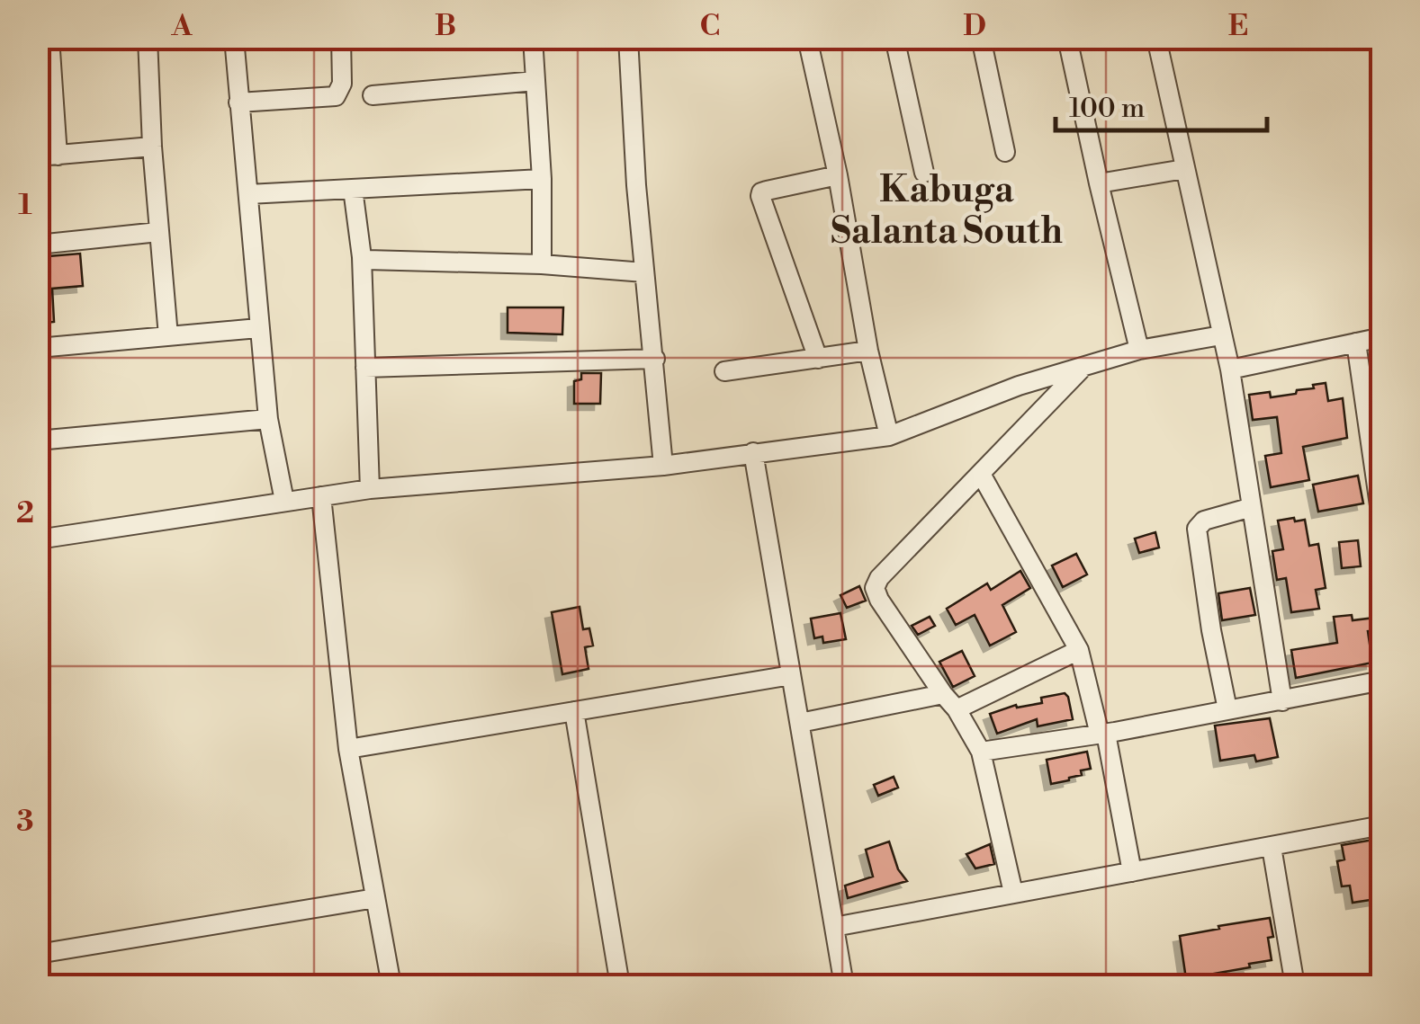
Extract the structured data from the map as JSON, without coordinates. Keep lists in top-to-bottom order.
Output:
{
  "districts": ["Kabuga Salanta South"],
  "scale_bar": "100 m",
  "grid": {
    "columns": [
      "A",
      "B",
      "C",
      "D",
      "E"
    ],
    "rows": ["1", "2", "3"]
  }
}
